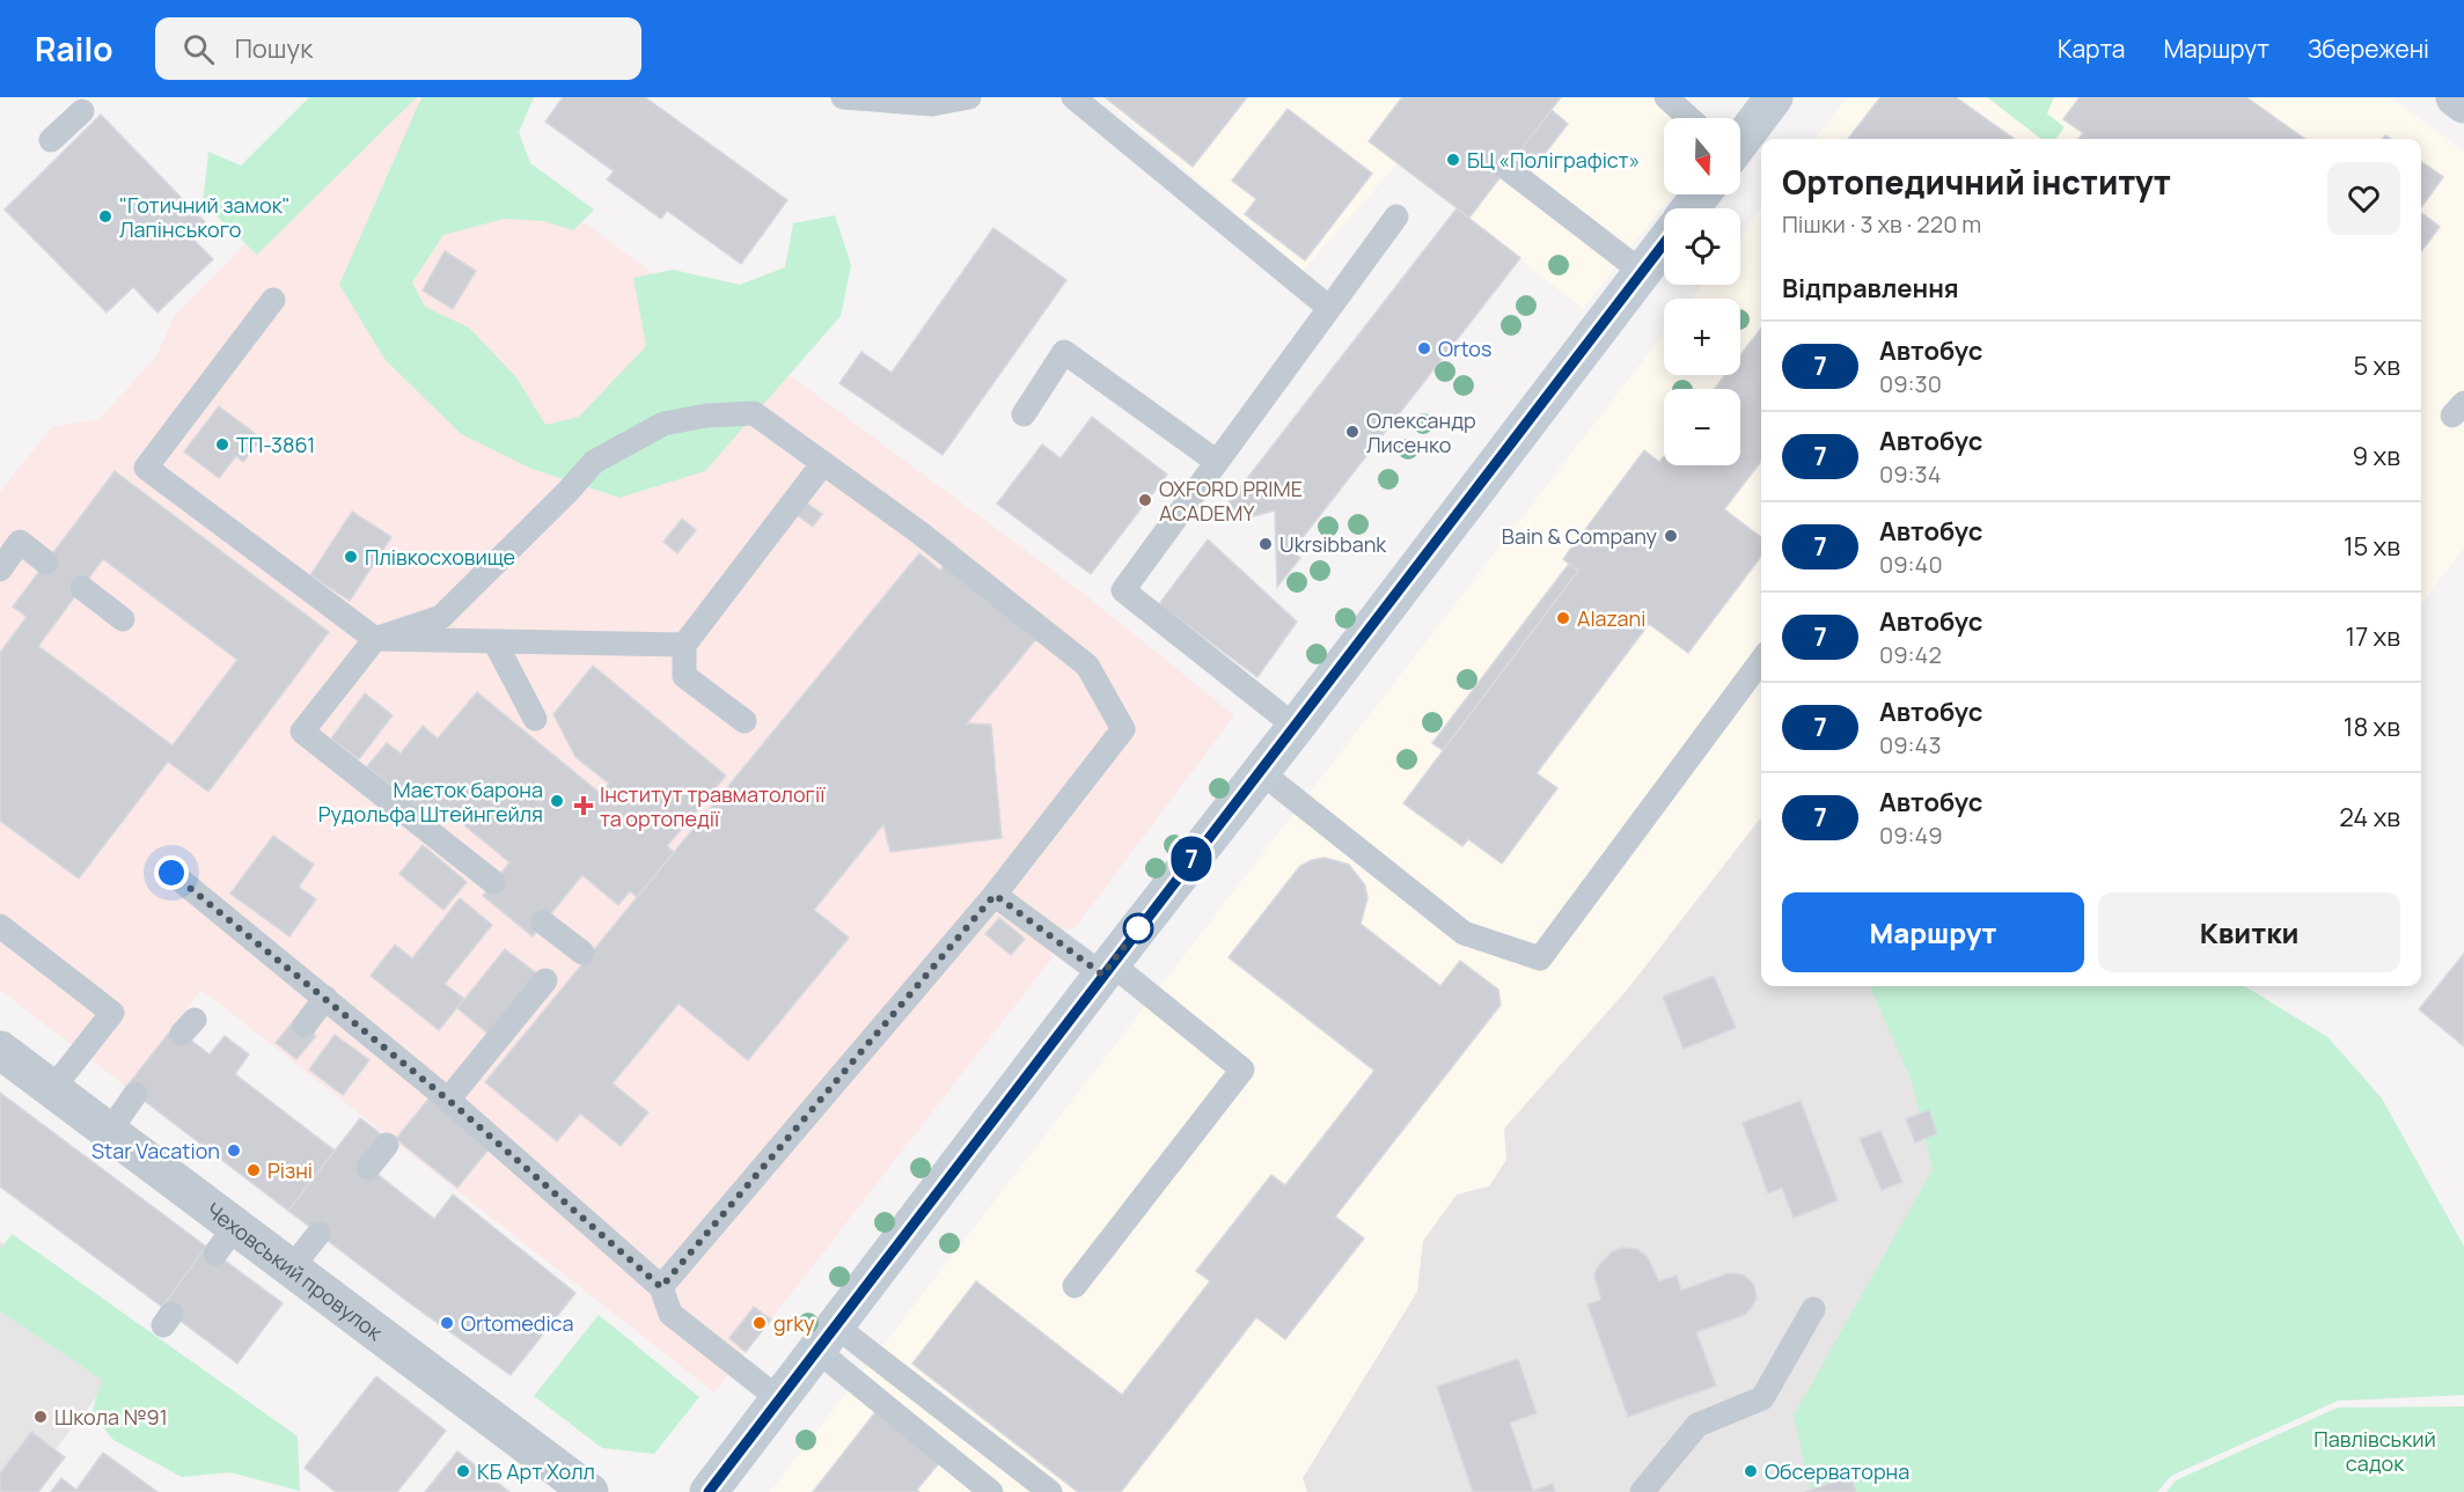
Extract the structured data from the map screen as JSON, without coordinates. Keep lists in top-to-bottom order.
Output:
{
  "streets": {
    "street": ["Чеховський провулок"]
  },
  "parks": ["Павлівський садок"],
  "places": {
    "other": [
      "БЦ «Поліграфіст»",
      "\"Готичний замок\" Лапінського",
      "Ortos",
      "Олександр Лисенко",
      "ТП-3861",
      "OXFORD PRIME ACADEMY",
      "Bain & Company",
      "Ukrsibbank",
      "Плівкосховище",
      "Alazani",
      "Маєток барона Рудольфа Штейнгейля",
      "Star Vacation",
      "Різні",
      "Ortomedica",
      "grky",
      "Школа №91",
      "КБ Арт Холл",
      "Обсерваторна"
    ],
    "health": ["Інститут травматології та ортопедії"]
  },
  "lines": ["bus line 7"],
  "north": "bottom",
  "page": {
    "header": "Railo",
    "search": "Пошук",
    "nav": ["Карта", "Маршрут", "Збережені"],
    "on_map": "7",
    "map_buttons": ["+", "−"],
    "heading": [
      ["Ортопедичний інститут", "Пішки · 3 хв · 220 m"],
      "Відправлення"
    ],
    "list": [
      {
        "mark": "7",
        "name": "Автобус",
        "note": "09:30",
        "value": "5 хв"
      },
      {
        "mark": "7",
        "name": "Автобус",
        "note": "09:34",
        "value": "9 хв"
      },
      {
        "mark": "7",
        "name": "Автобус",
        "note": "09:40",
        "value": "15 хв"
      },
      {
        "mark": "7",
        "name": "Автобус",
        "note": "09:42",
        "value": "17 хв"
      },
      {
        "mark": "7",
        "name": "Автобус",
        "note": "09:43",
        "value": "18 хв"
      },
      {
        "mark": "7",
        "name": "Автобус",
        "note": "09:49",
        "value": "24 хв"
      }
    ],
    "buttons": ["Маршрут", "Квитки"]
  }
}
